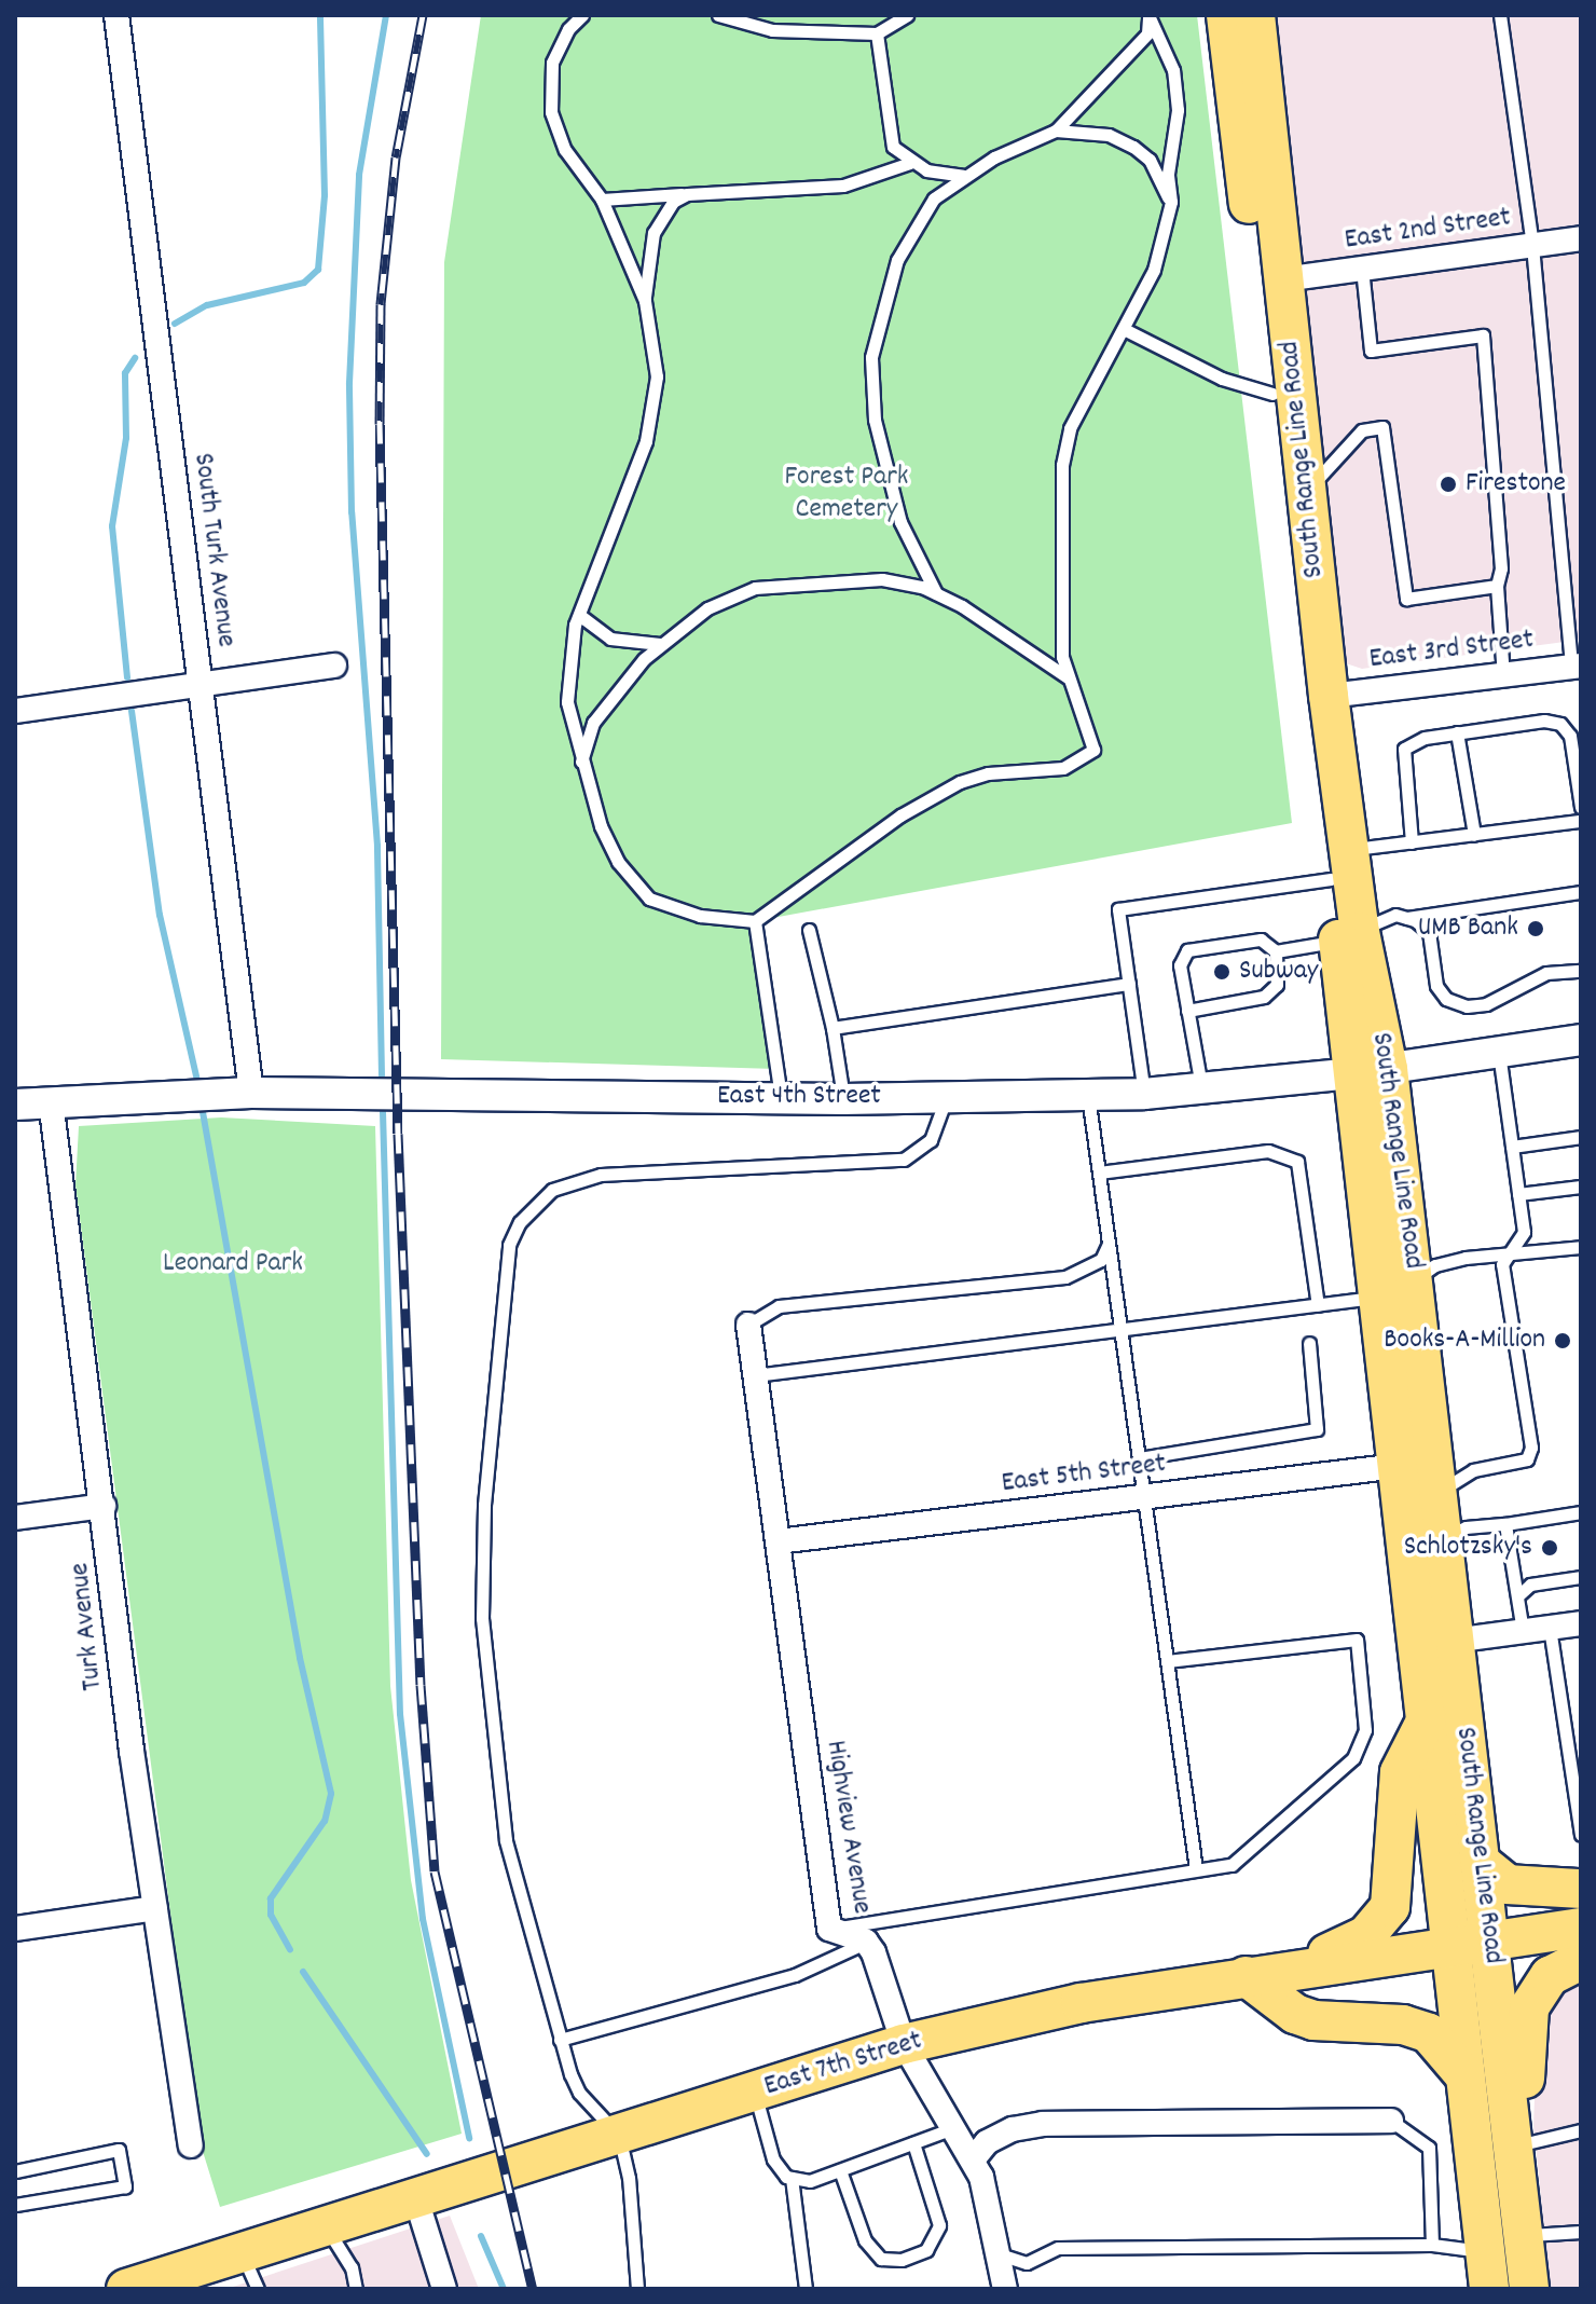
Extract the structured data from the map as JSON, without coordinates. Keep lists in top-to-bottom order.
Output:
{
  "streets": {
    "main road": ["South Range Line Road", "East 7th Street"],
    "street": [
      "East 2nd Street",
      "South Turk Avenue",
      "East 3rd Street",
      "East 4th Street",
      "East 5th Street",
      "Turk Avenue",
      "Highview Avenue"
    ]
  },
  "crossings": [
    ["East 2nd Street", "South Range Line Road"],
    ["South Range Line Road", "East 3rd Street"],
    ["South Range Line Road", "East 4th Street"],
    ["South Range Line Road", "East 5th Street"],
    ["South Range Line Road", "East 7th Street"],
    ["South Turk Avenue", "East 4th Street"],
    ["East 4th Street", "Turk Avenue"],
    ["East 5th Street", "Highview Avenue"],
    ["Highview Avenue", "East 7th Street"]
  ],
  "parks": ["Forest Park Cemetery", "Leonard Park"],
  "places": [
    "Firestone",
    "UMB Bank",
    "Subway",
    "Books-A-Million",
    "Schlotzsky's"
  ]
}
